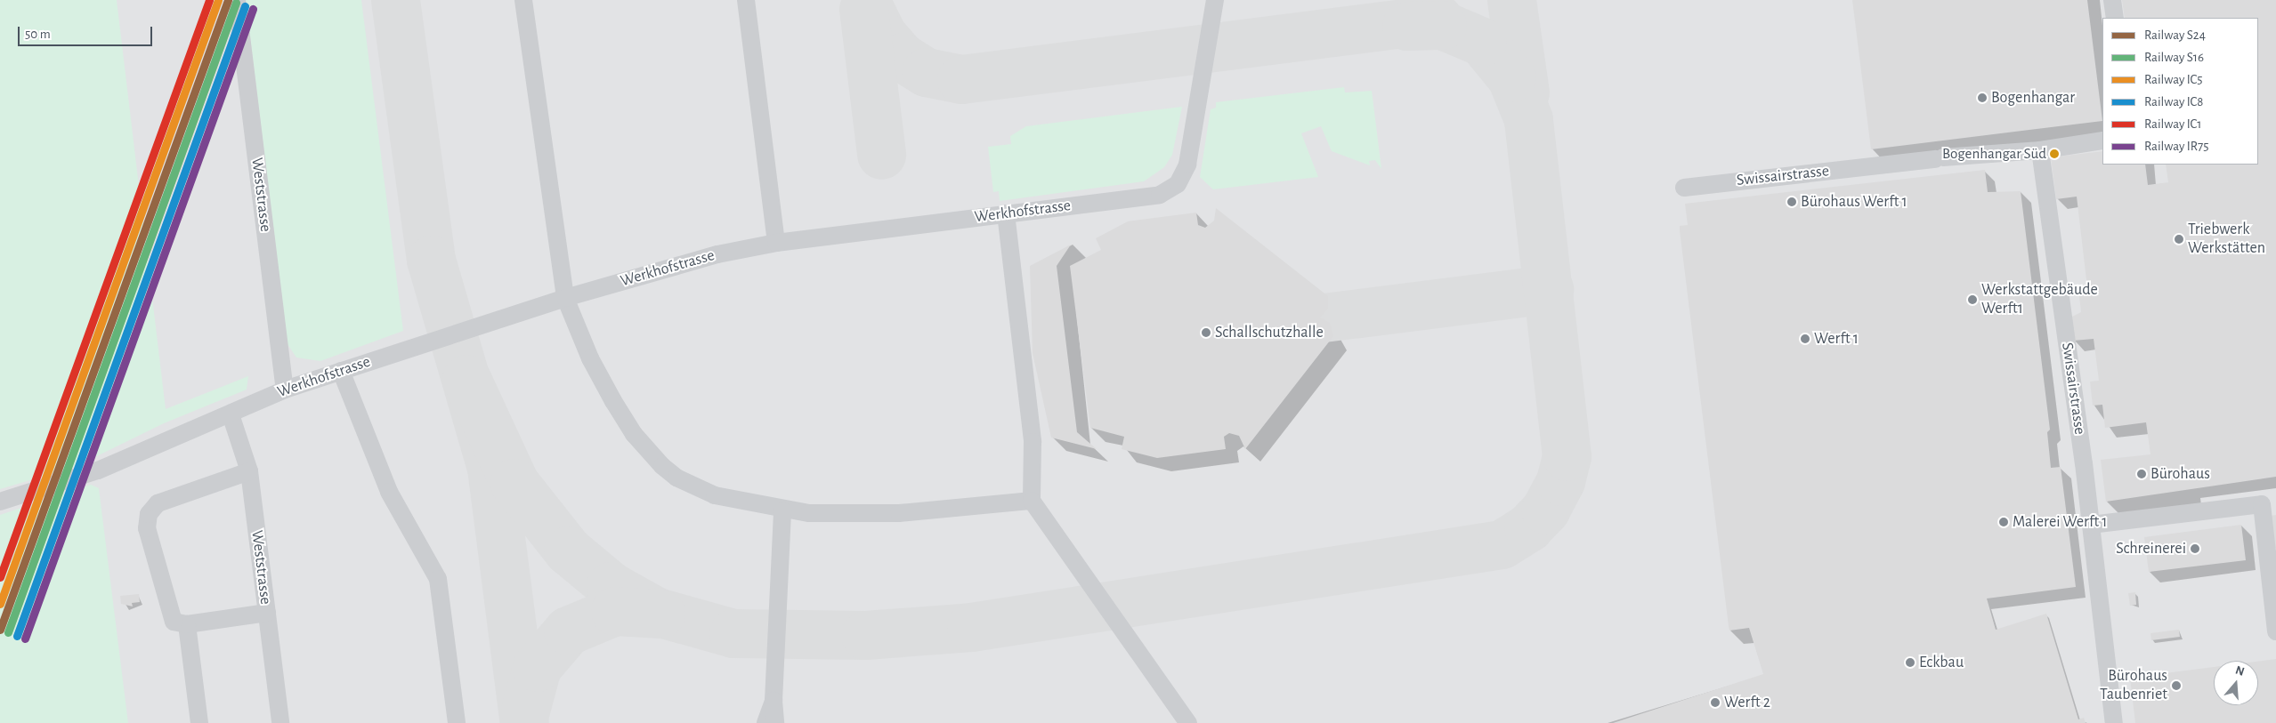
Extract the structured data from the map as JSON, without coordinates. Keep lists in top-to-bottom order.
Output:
{
  "streets": {
    "lane": ["Swissairstrasse", "Weststrasse", "Werkhofstrasse"]
  },
  "crossings": [
    ["Weststrasse", "Werkhofstrasse"]
  ],
  "places": [
    "Bogenhangar",
    "Bogenhangar Süd",
    "Bürohaus Werft 1",
    "Triebwerk Werkstätten",
    "Werkstattgebäude Werft1",
    "Schallschutzhalle",
    "Werft 1",
    "Bürohaus",
    "Malerei Werft 1",
    "Schreinerei",
    "Eckbau",
    "Bürohaus Taubenriet",
    "Werft 2"
  ],
  "lines": [
    "rail line S24",
    "rail line IC5",
    "rail line IC1",
    "rail line S16",
    "rail line IC8",
    "rail line IR75"
  ],
  "legend": [
    "Railway S24",
    "Railway S16",
    "Railway IC5",
    "Railway IC8",
    "Railway IC1",
    "Railway IR75"
  ],
  "scale_bar": "50 m",
  "north": "top"
}
